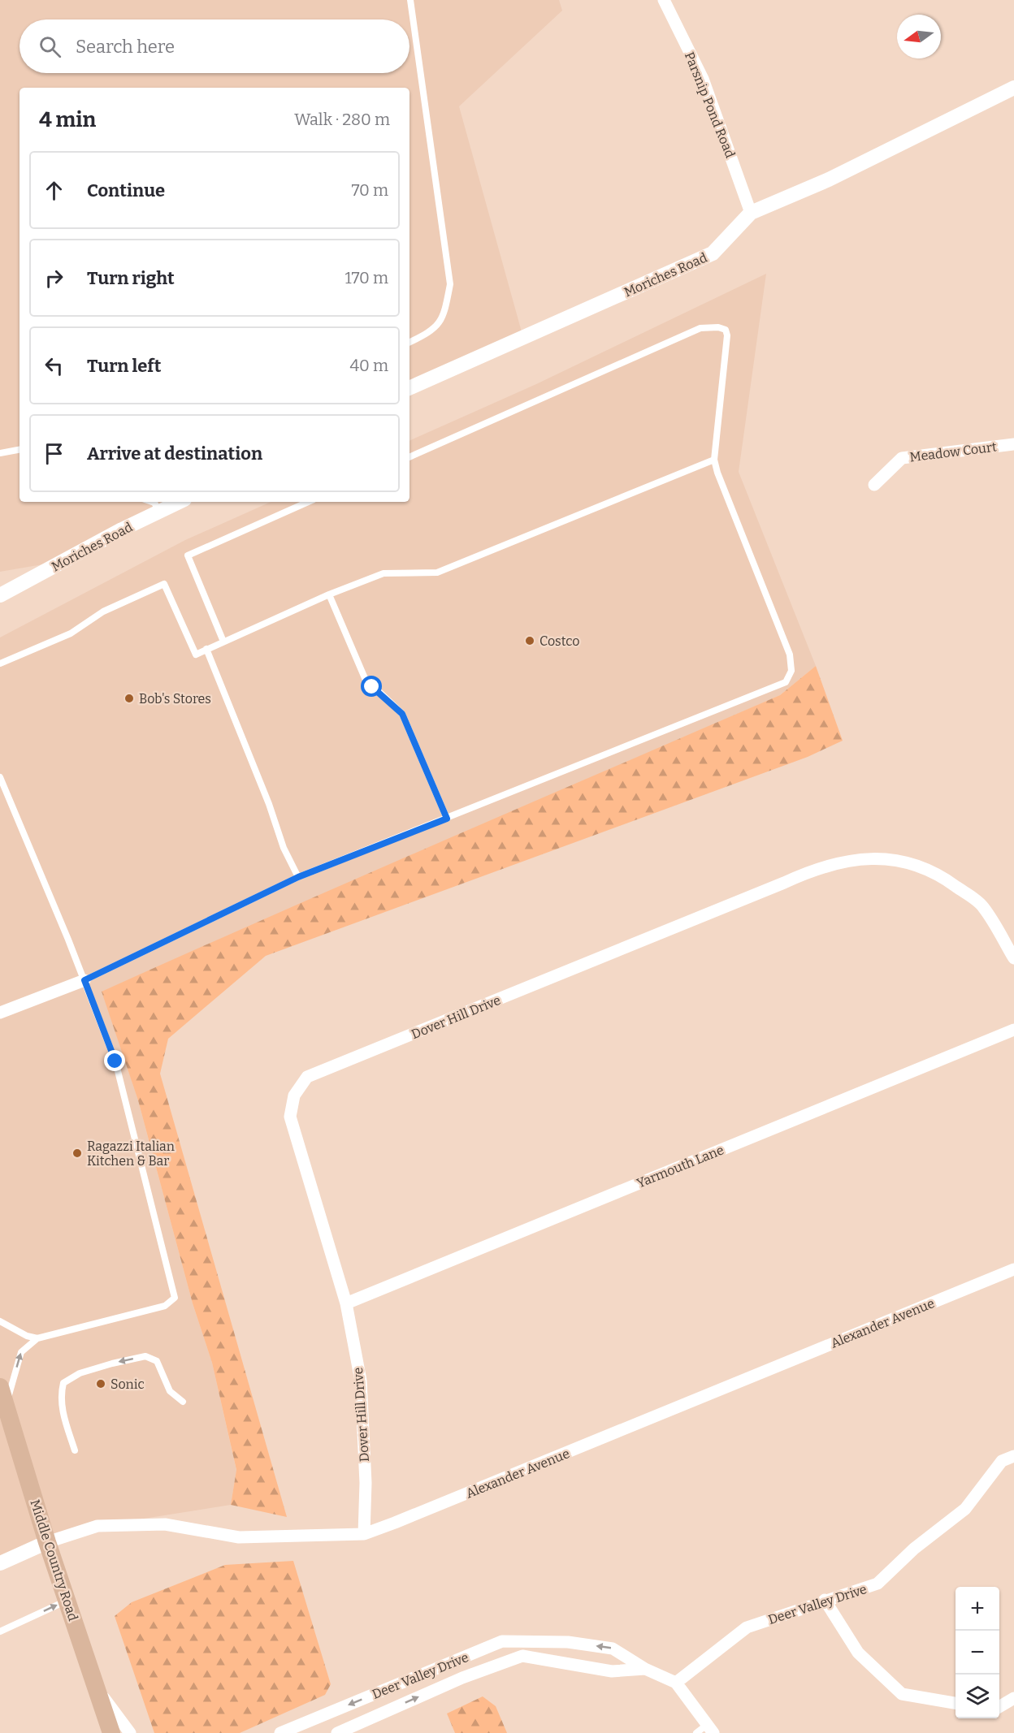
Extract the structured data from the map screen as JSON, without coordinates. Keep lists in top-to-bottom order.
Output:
{
  "streets": {
    "main road": ["Middle Country Road"],
    "street": [
      "Parsnip Pond Road",
      "Moriches Road",
      "Meadow Court",
      "Dover Hill Drive",
      "Yarmouth Lane",
      "Alexander Avenue",
      "Deer Valley Drive"
    ]
  },
  "crossings": [
    ["Parsnip Pond Road", "Moriches Road"],
    ["Dover Hill Drive", "Yarmouth Lane"],
    ["Dover Hill Drive", "Alexander Avenue"],
    ["Alexander Avenue", "Middle Country Road"]
  ],
  "places": [
    "Costco",
    "Bob's Stores",
    "Ragazzi Italian Kitchen & Bar",
    "Sonic"
  ],
  "north": "left",
  "page": {
    "search": "Search here",
    "heading": ["4 min", "Walk · 280 m"],
    "list": [
      ["Continue", "70 m"],
      ["Turn right", "170 m"],
      ["Turn left", "40 m"],
      "Arrive at destination"
    ],
    "map_buttons": ["+", "−"]
  }
}
